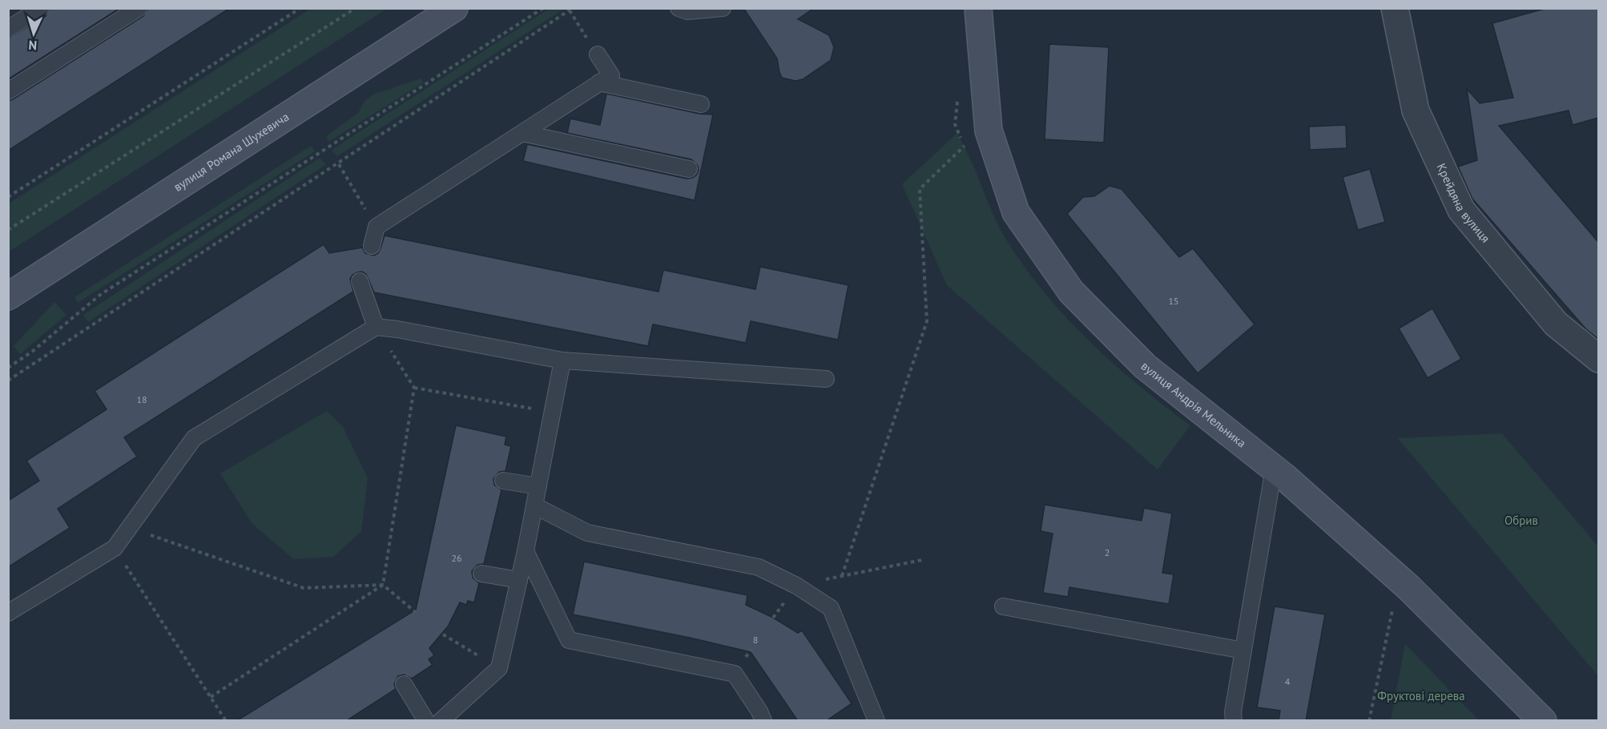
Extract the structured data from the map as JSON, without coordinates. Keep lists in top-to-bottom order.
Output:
{
  "streets": {
    "street": ["вулиця Романа Шухевича", "Крейдяна вулиця", "вулиця Андрія Мельника"]
  },
  "parks": ["Обрив", "Фруктові дерева"],
  "house_numbers": [
    "15",
    "18",
    "2",
    "26",
    "8",
    "4"
  ],
  "north": "bottom"
}
